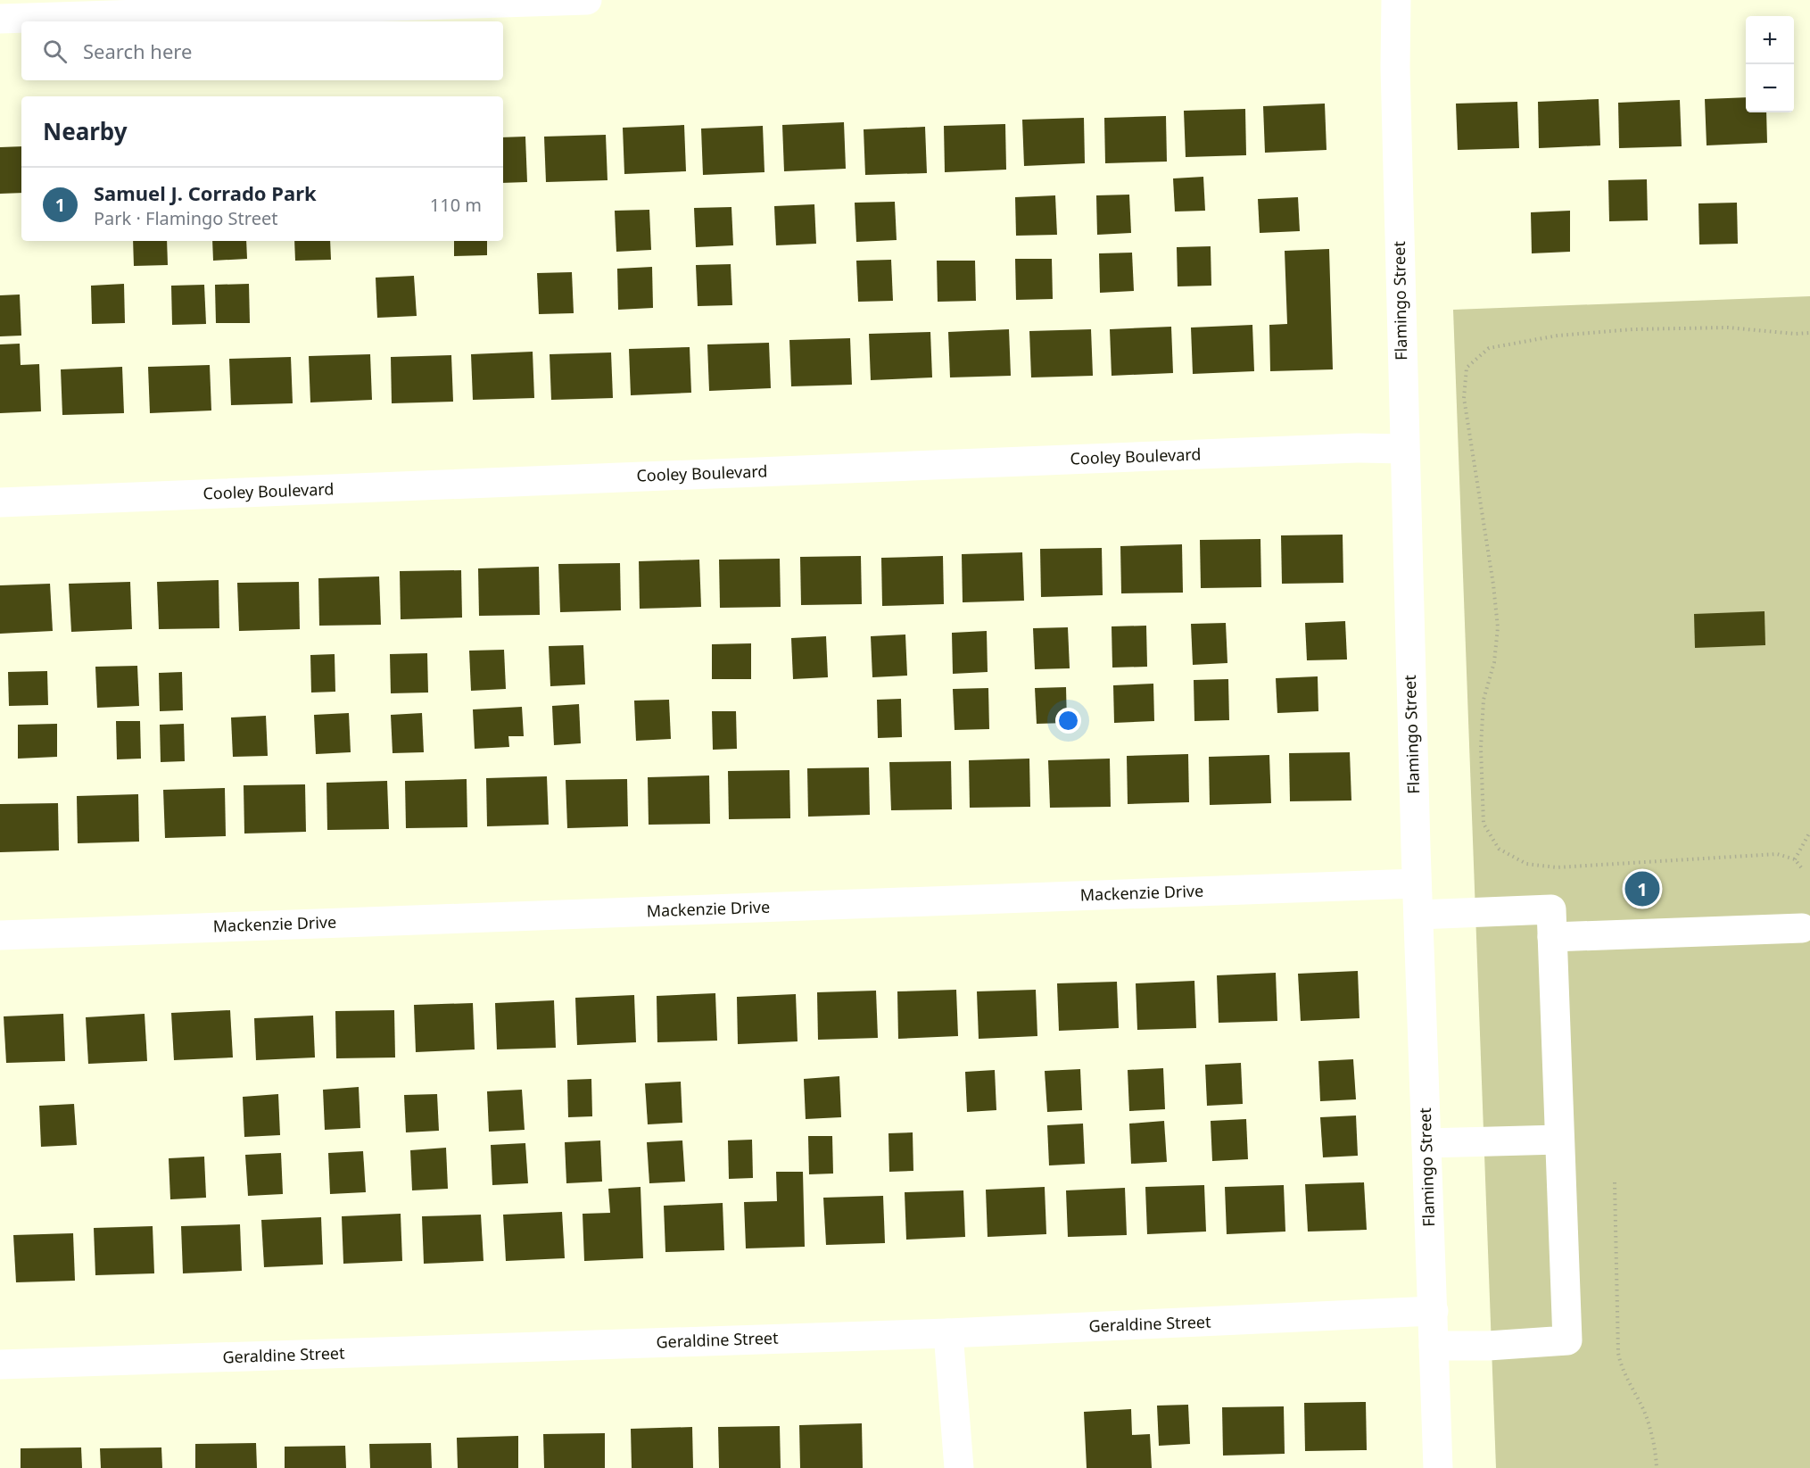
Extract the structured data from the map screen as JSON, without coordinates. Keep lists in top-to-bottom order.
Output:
{
  "streets": {
    "street": [
      "Flamingo Street",
      "Cooley Boulevard",
      "Mackenzie Drive",
      "Geraldine Street"
    ]
  },
  "crossings": [
    ["Flamingo Street", "Cooley Boulevard"],
    ["Flamingo Street", "Mackenzie Drive"],
    ["Flamingo Street", "Geraldine Street"]
  ],
  "page": {
    "map_buttons": ["+", "−"],
    "search": "Search here",
    "heading": "Nearby",
    "list": [
      {
        "mark": "1",
        "name": "Samuel J. Corrado Park",
        "note": "Park · Flamingo Street",
        "value": "110 m"
      }
    ],
    "pins": "1"
  }
}
